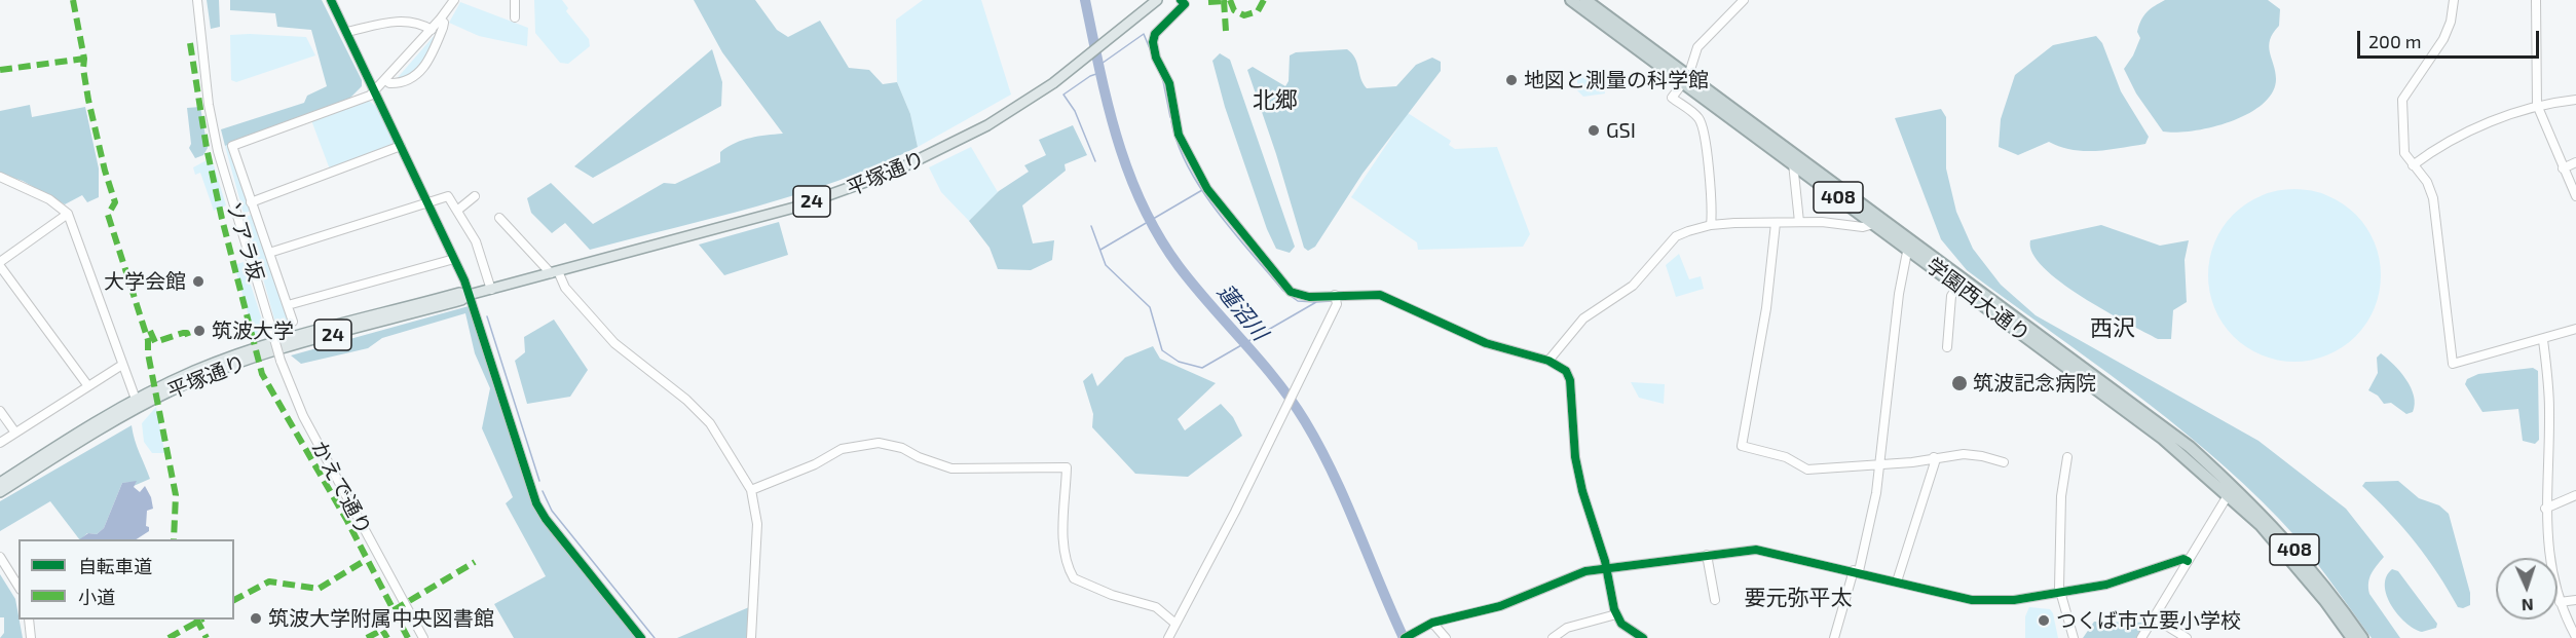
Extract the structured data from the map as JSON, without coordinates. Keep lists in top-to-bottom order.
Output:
{
  "streets": {
    "highway": ["408", "学園西大通り"],
    "main road": ["平塚通り", "24"],
    "street": ["ソアラ坂", "かえで通り"]
  },
  "crossings": [
    ["ソアラ坂", "かえで通り"]
  ],
  "districts": ["北郷", "西沢", "要元弥平太"],
  "water": ["蓮沼川"],
  "places": [
    "地図と測量の科学館",
    "GSI",
    "大学会館",
    "筑波大学",
    "筑波記念病院",
    "筑波大学附属中央図書館",
    "つくば市立要小学校"
  ],
  "legend": ["自転車道", "小道"],
  "scale_bar": "200 m",
  "north": "bottom"
}
